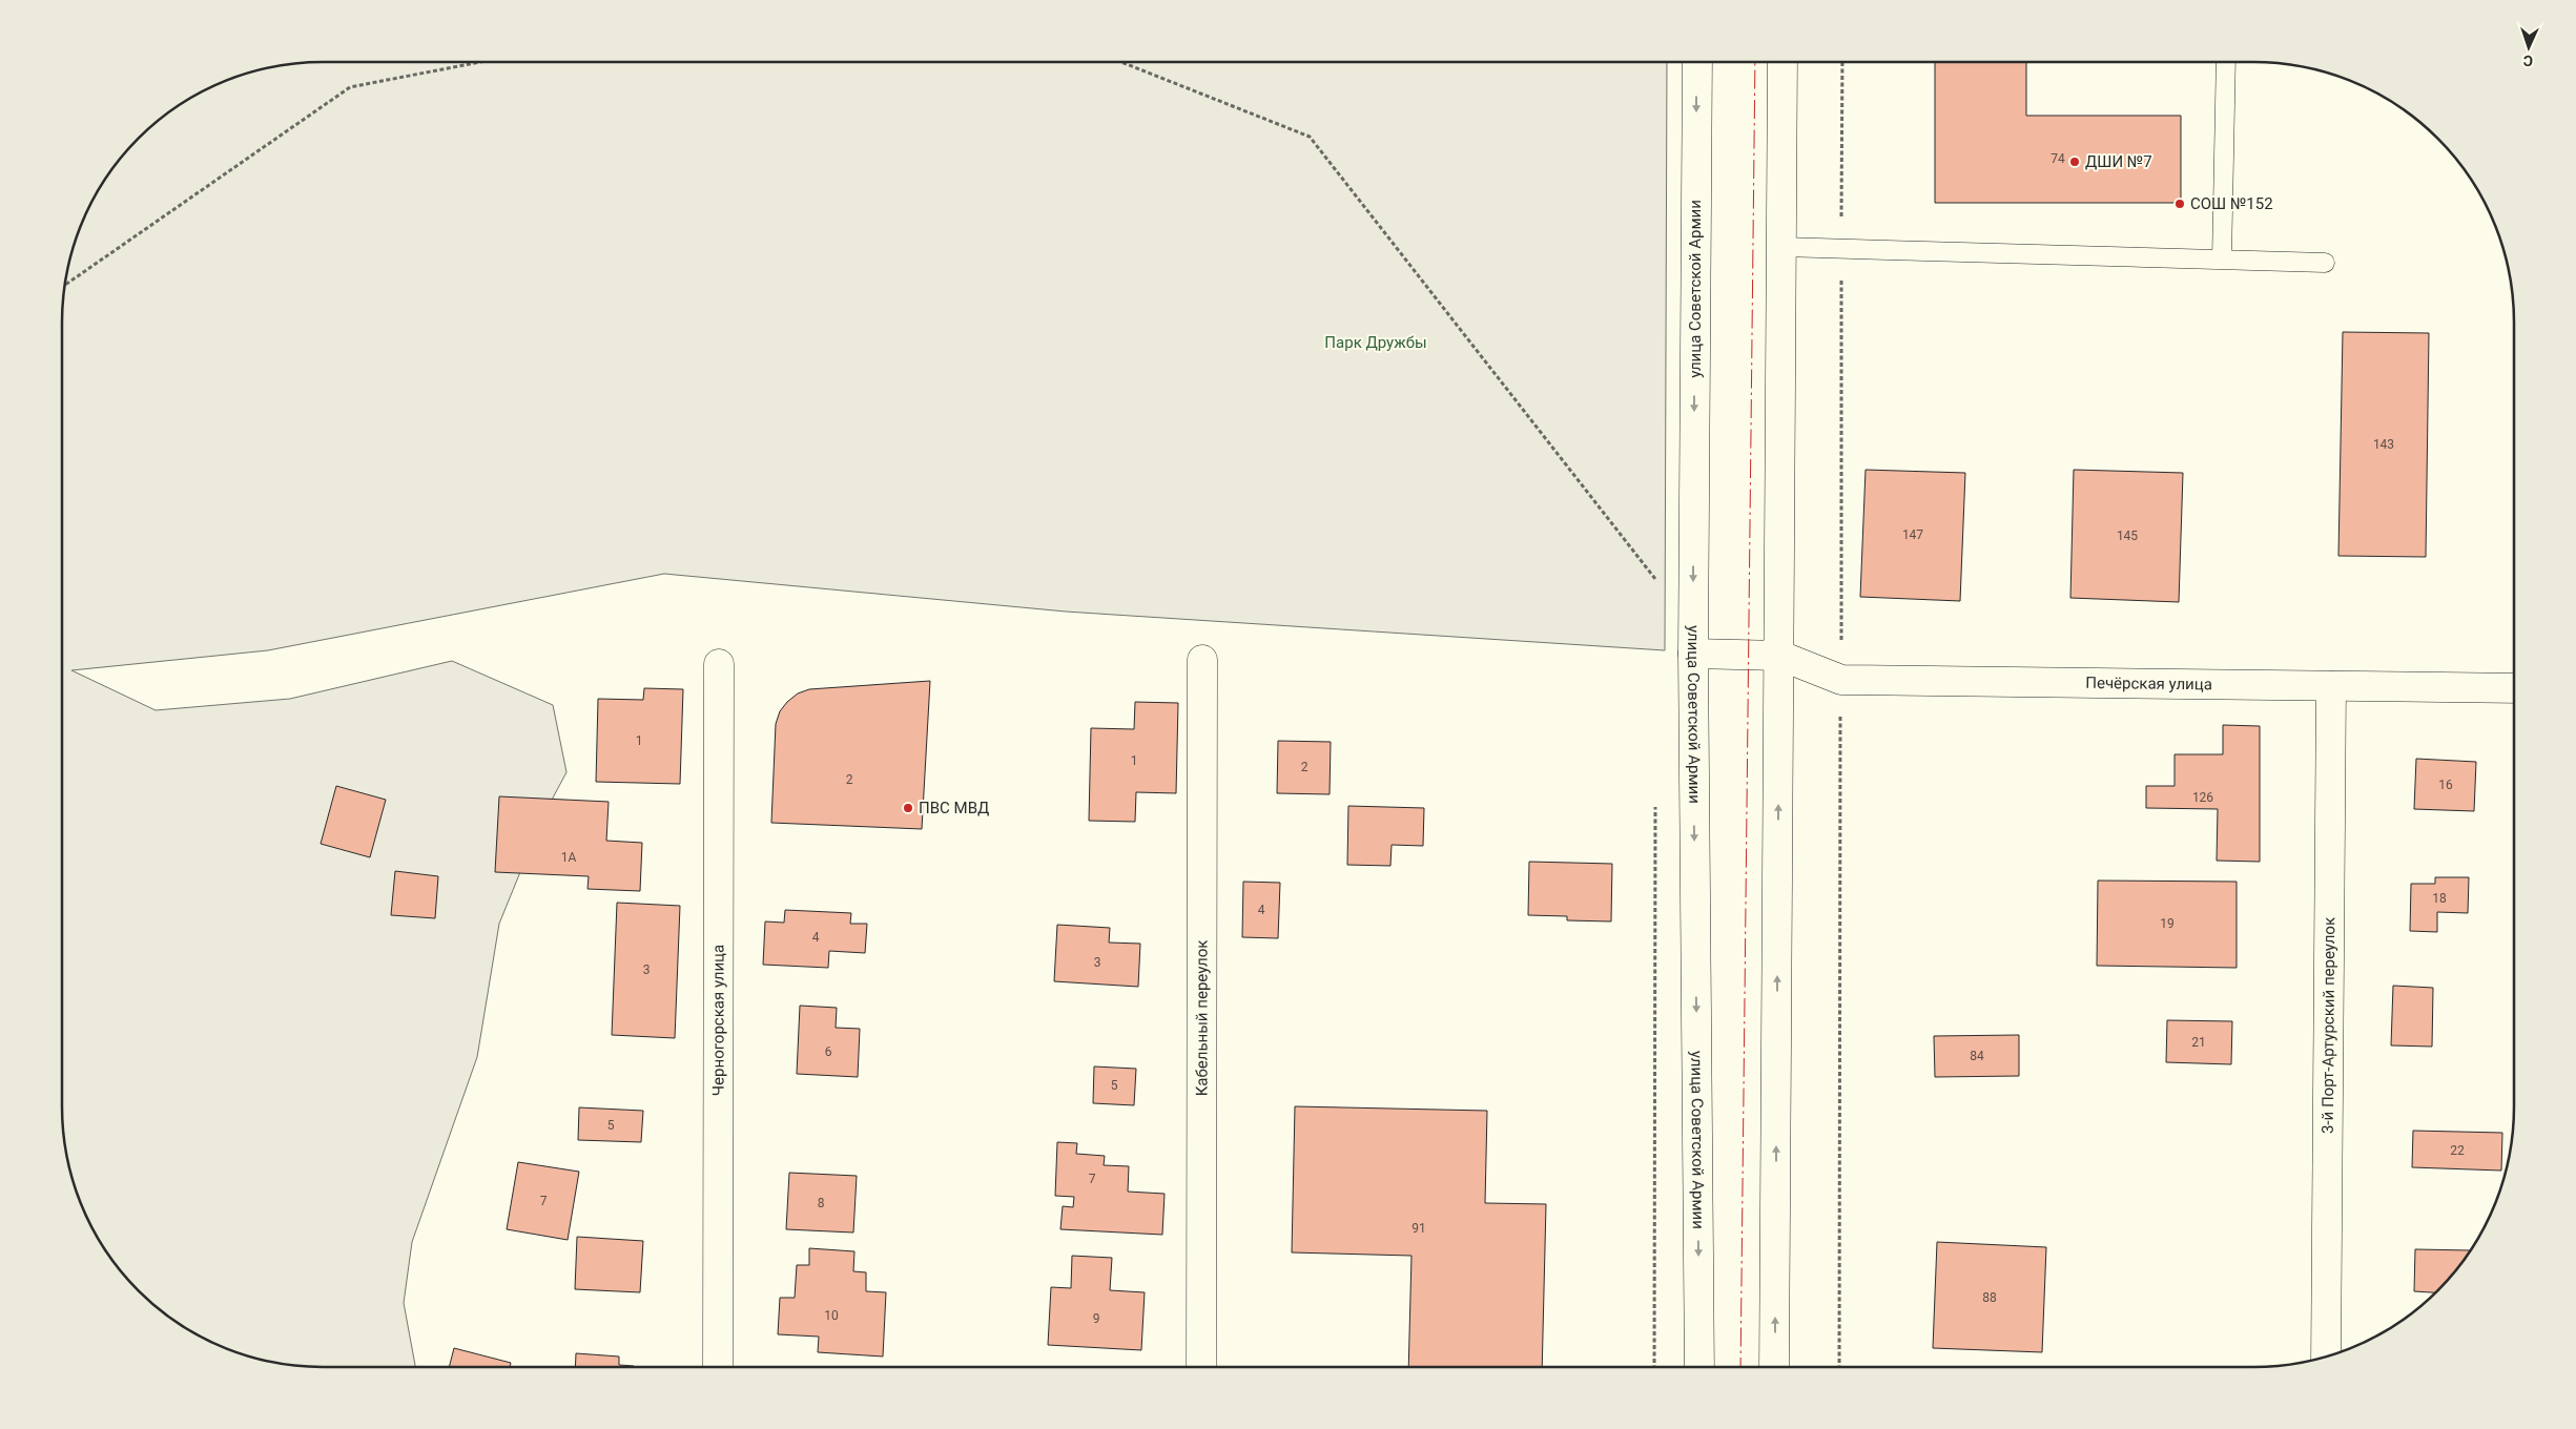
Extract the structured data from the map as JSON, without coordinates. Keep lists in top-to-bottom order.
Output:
{
  "streets": {
    "street": [
      "улица Советской Армии",
      "Печёрская улица",
      "Кабельный переулок",
      "Черногорская улица",
      "3-й Порт-Артурский переулок"
    ]
  },
  "crossings": [
    ["Печёрская улица", "3-й Порт-Артурский переулок"]
  ],
  "parks": ["Парк Дружбы"],
  "places": ["ДШИ №7", "СОШ №152", "ПВС МВД"],
  "house_numbers": [
    "74",
    "143",
    "147",
    "145",
    "1",
    "1",
    "2",
    "2",
    "16",
    "126",
    "1А",
    "18",
    "4",
    "19",
    "4",
    "3",
    "3",
    "21",
    "6",
    "84",
    "5",
    "5",
    "22",
    "7",
    "7",
    "8",
    "91",
    "88",
    "10",
    "9"
  ],
  "north": "bottom"
}
